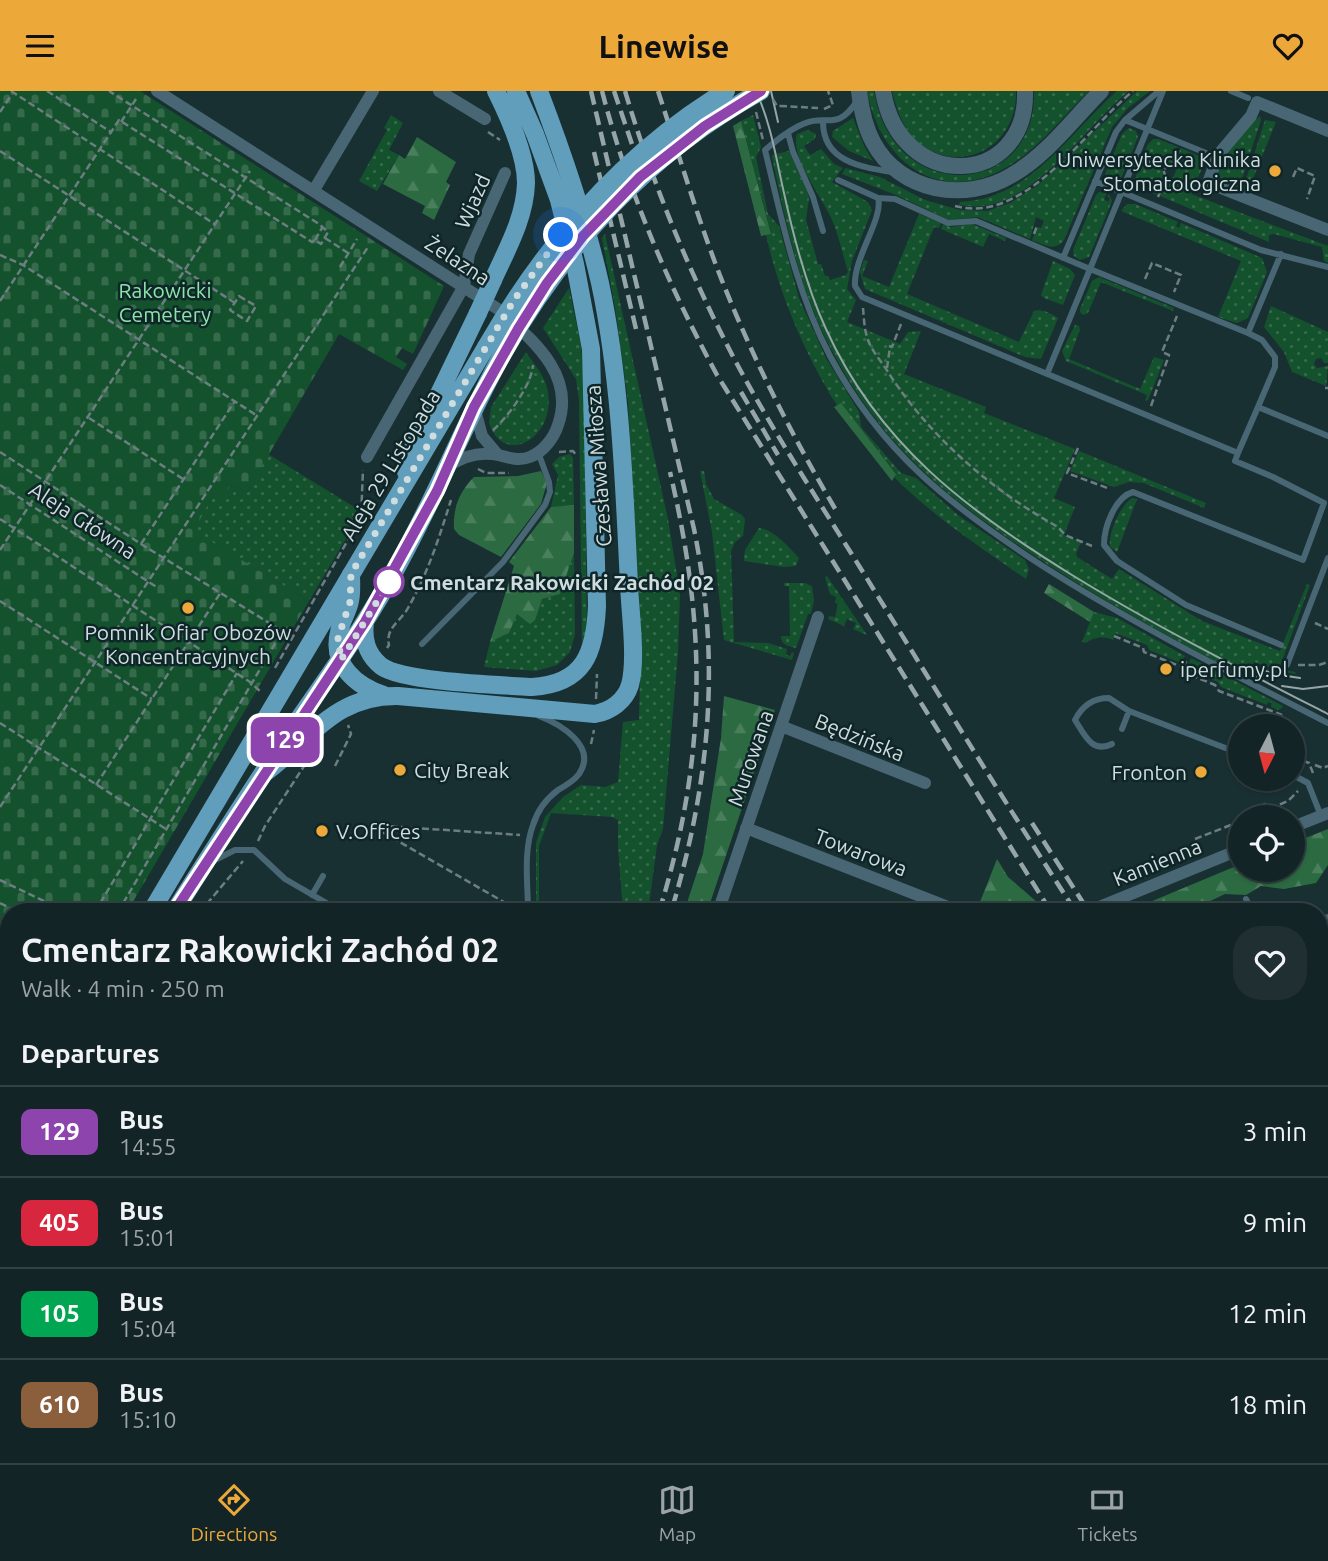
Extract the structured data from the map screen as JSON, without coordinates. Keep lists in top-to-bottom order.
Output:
{
  "streets": {
    "main road": ["Aleja 29 Listopada", "Czesława Miłosza"],
    "street": [
      "Wjazd",
      "Żelazna",
      "Będzińska",
      "Murowana",
      "Towarowa",
      "Kamienna"
    ],
    "path": ["Aleja Główna"]
  },
  "crossings": [
    ["Wjazd", "Żelazna"],
    ["Będzińska", "Murowana"],
    ["Murowana", "Towarowa"]
  ],
  "parks": ["Rakowicki Cemetery"],
  "places": [
    "Uniwersytecka Klinika Stomatologiczna",
    "Cmentarz Rakowicki Zachód 02",
    "Pomnik Ofiar Obozów Koncentracyjnych",
    "iperfumy.pl",
    "City Break",
    "Fronton",
    "V.Offices"
  ],
  "lines": ["bus line 129"],
  "north": "bottom",
  "page": {
    "header": "Linewise",
    "on_map": "129",
    "heading": [
      ["Cmentarz Rakowicki Zachód 02", "Walk · 4 min · 250 m"],
      "Departures"
    ],
    "list": [
      {
        "mark": "129",
        "name": "Bus",
        "note": "14:55",
        "value": "3 min"
      },
      {
        "mark": "405",
        "name": "Bus",
        "note": "15:01",
        "value": "9 min"
      },
      {
        "mark": "105",
        "name": "Bus",
        "note": "15:04",
        "value": "12 min"
      },
      {
        "mark": "610",
        "name": "Bus",
        "note": "15:10",
        "value": "18 min"
      }
    ],
    "tabs": ["Directions", "Map", "Tickets"]
  }
}
